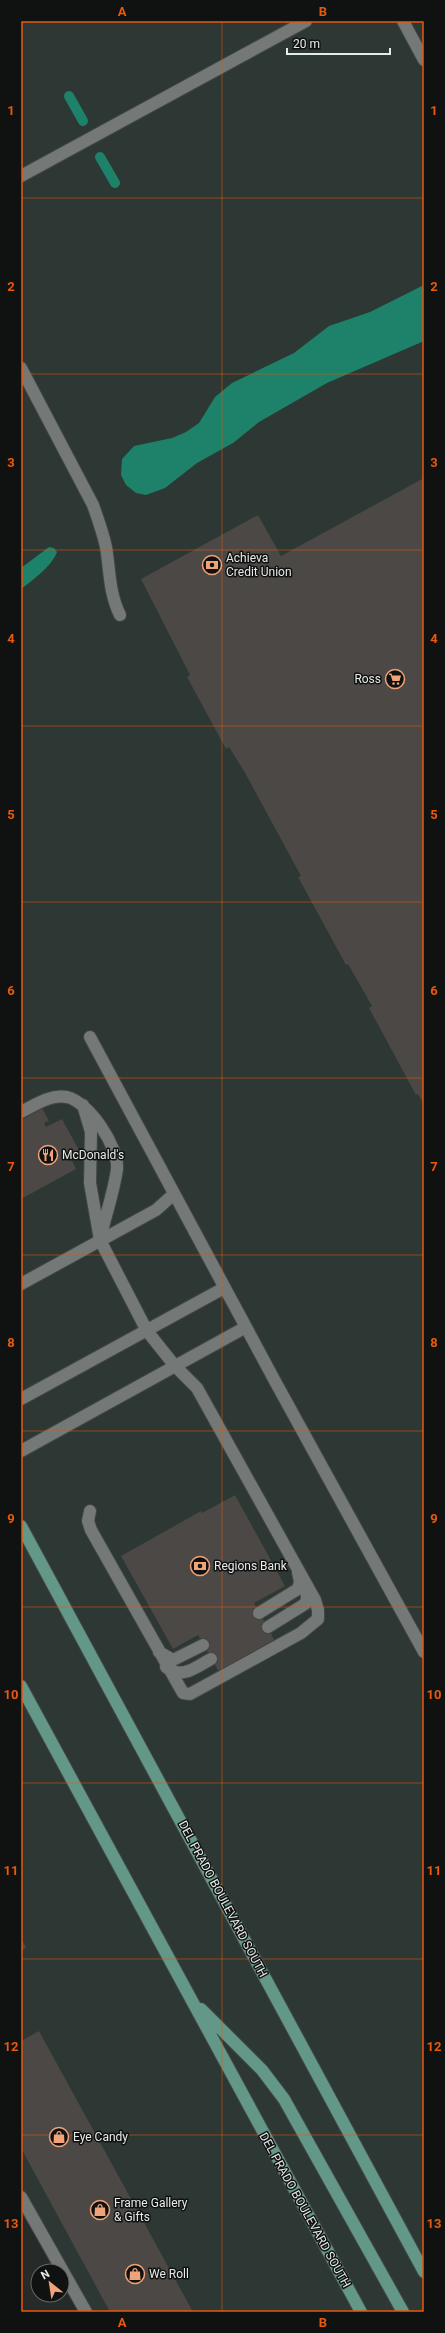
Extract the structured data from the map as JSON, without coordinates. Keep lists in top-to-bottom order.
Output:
{
  "streets": {
    "main road": ["DEL PRADO BOULEVARD SOUTH"]
  },
  "places": {
    "bank": ["Achieva Credit Union", "Regions Bank"],
    "supermarket": ["Ross"],
    "restaurant": ["McDonald's"],
    "shop": ["Eye Candy", "Frame Gallery & Gifts", "We Roll"]
  },
  "scale_bar": "20 m",
  "north": "top left",
  "grid": {
    "columns": ["A", "B"],
    "rows": [
      "1",
      "2",
      "3",
      "4",
      "5",
      "6",
      "7",
      "8",
      "9",
      "10",
      "11",
      "12",
      "13"
    ]
  }
}
